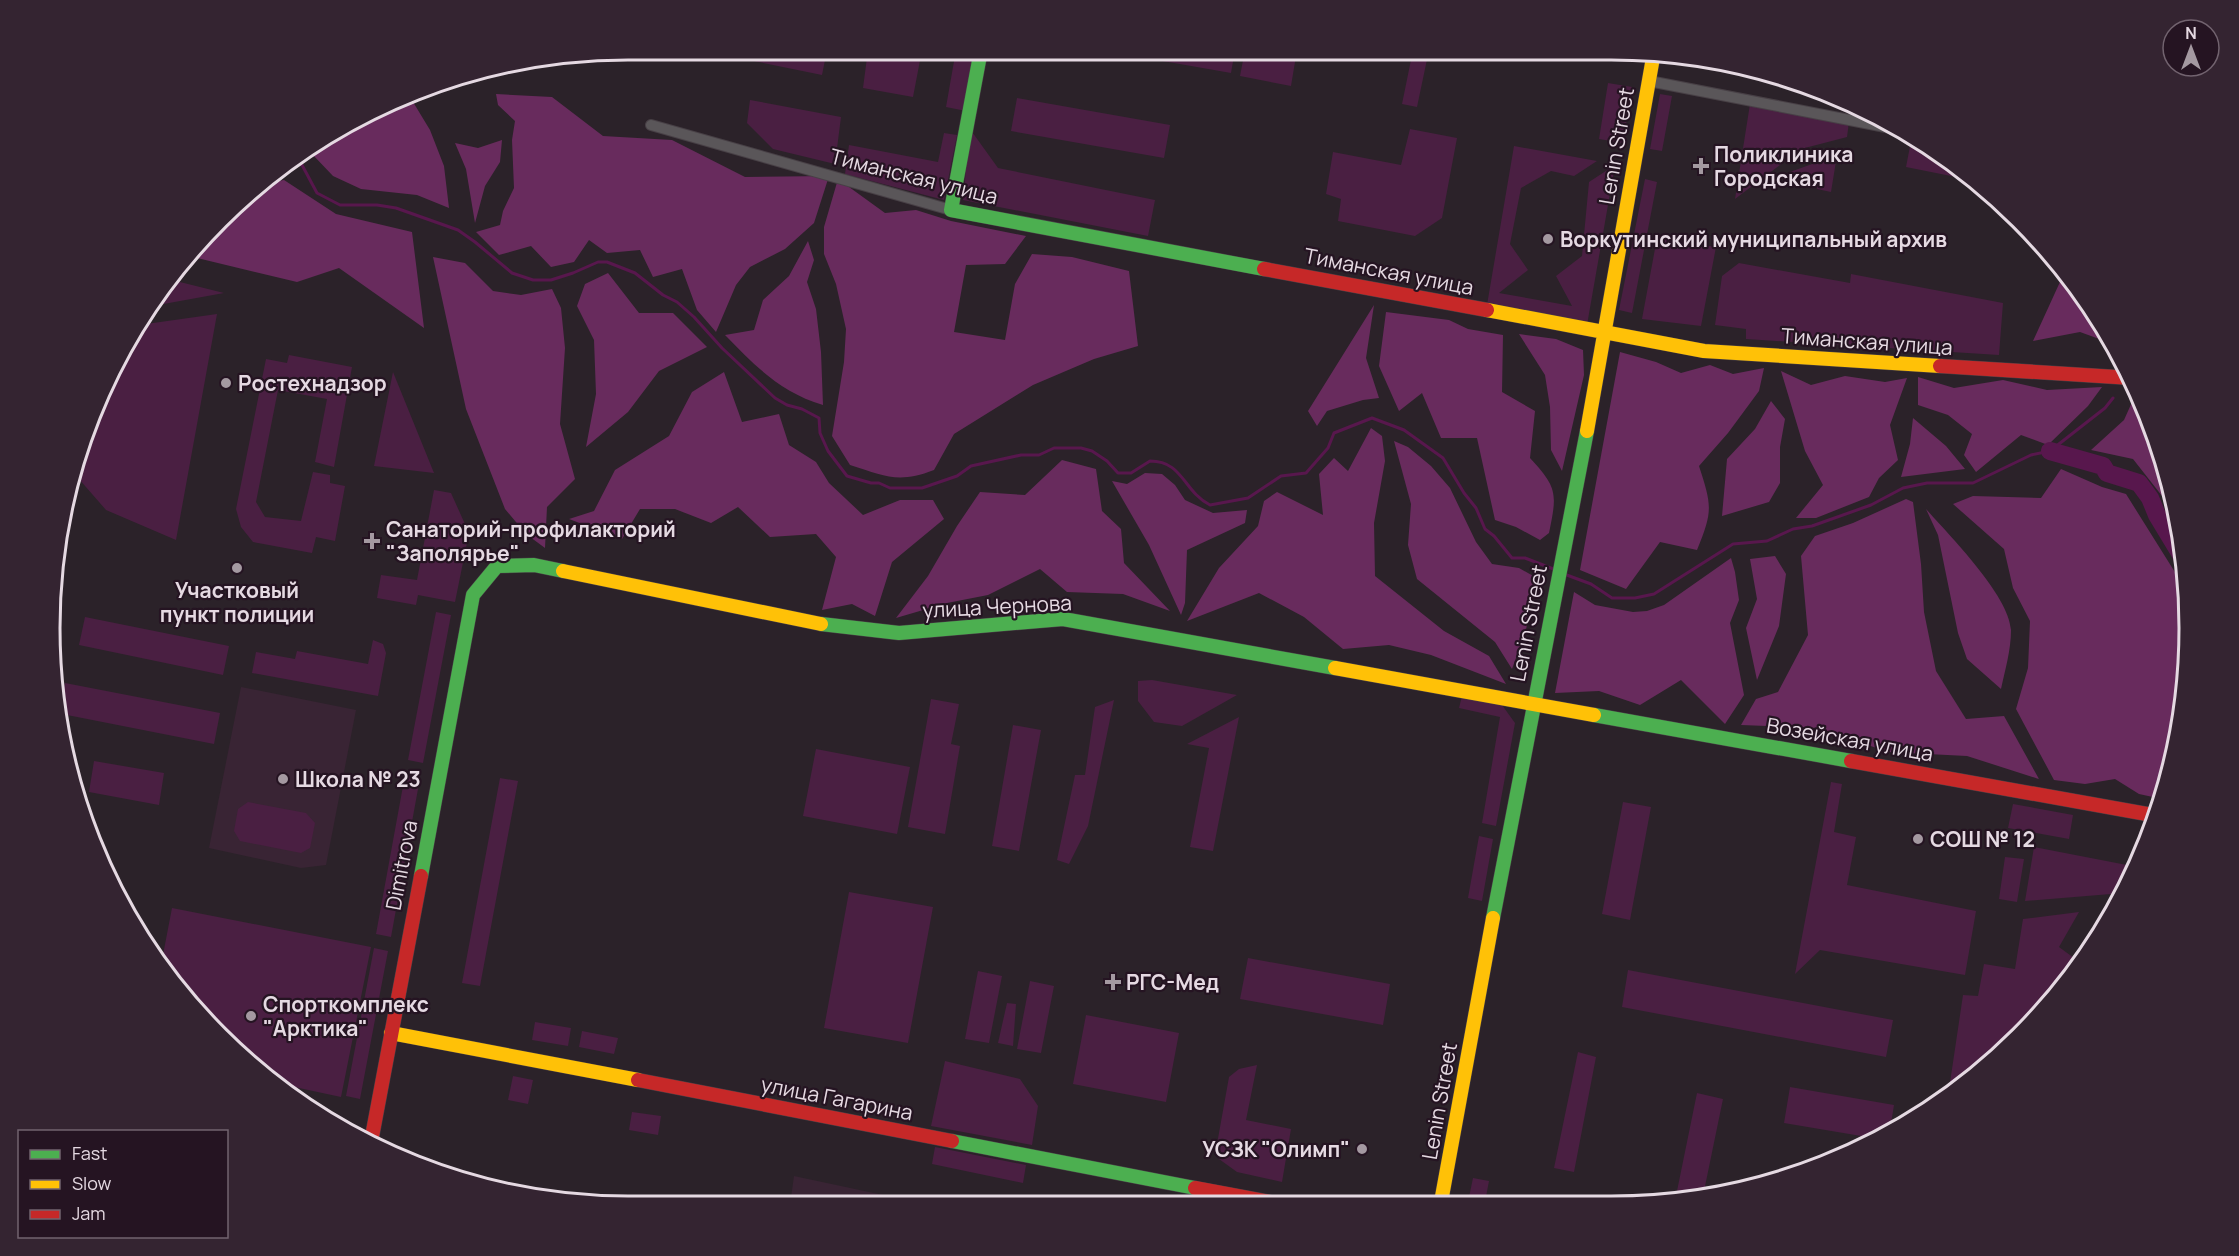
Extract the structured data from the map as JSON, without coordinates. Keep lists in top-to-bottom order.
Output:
{
  "streets": {
    "main road": [
      "Lenin Street",
      "Тиманская улица",
      "улица Чернова",
      "Возейская улица",
      "Dimitrova",
      "улица Гагарина"
    ]
  },
  "crossings": [
    ["Lenin Street", "Тиманская улица"],
    ["Lenin Street", "улица Чернова"],
    ["Lenin Street", "Возейская улица"],
    ["улица Чернова", "Возейская улица"],
    ["улица Чернова", "Dimitrova"],
    ["Dimitrova", "улица Гагарина"]
  ],
  "places": {
    "health": ["Поликлиника Городская", "Санаторий-профилакторий \"Заполярье\"", "РГС-Мед"],
    "other": [
      "Воркутинский муниципальный архив",
      "Ростехнадзор",
      "Участковый пункт полиции",
      "Школа № 23",
      "СОШ № 12",
      "Спорткомплекс \"Арктика\"",
      "УСЗК \"Олимп\""
    ]
  },
  "legend": ["Fast", "Slow", "Jam"],
  "north": "top"
}
